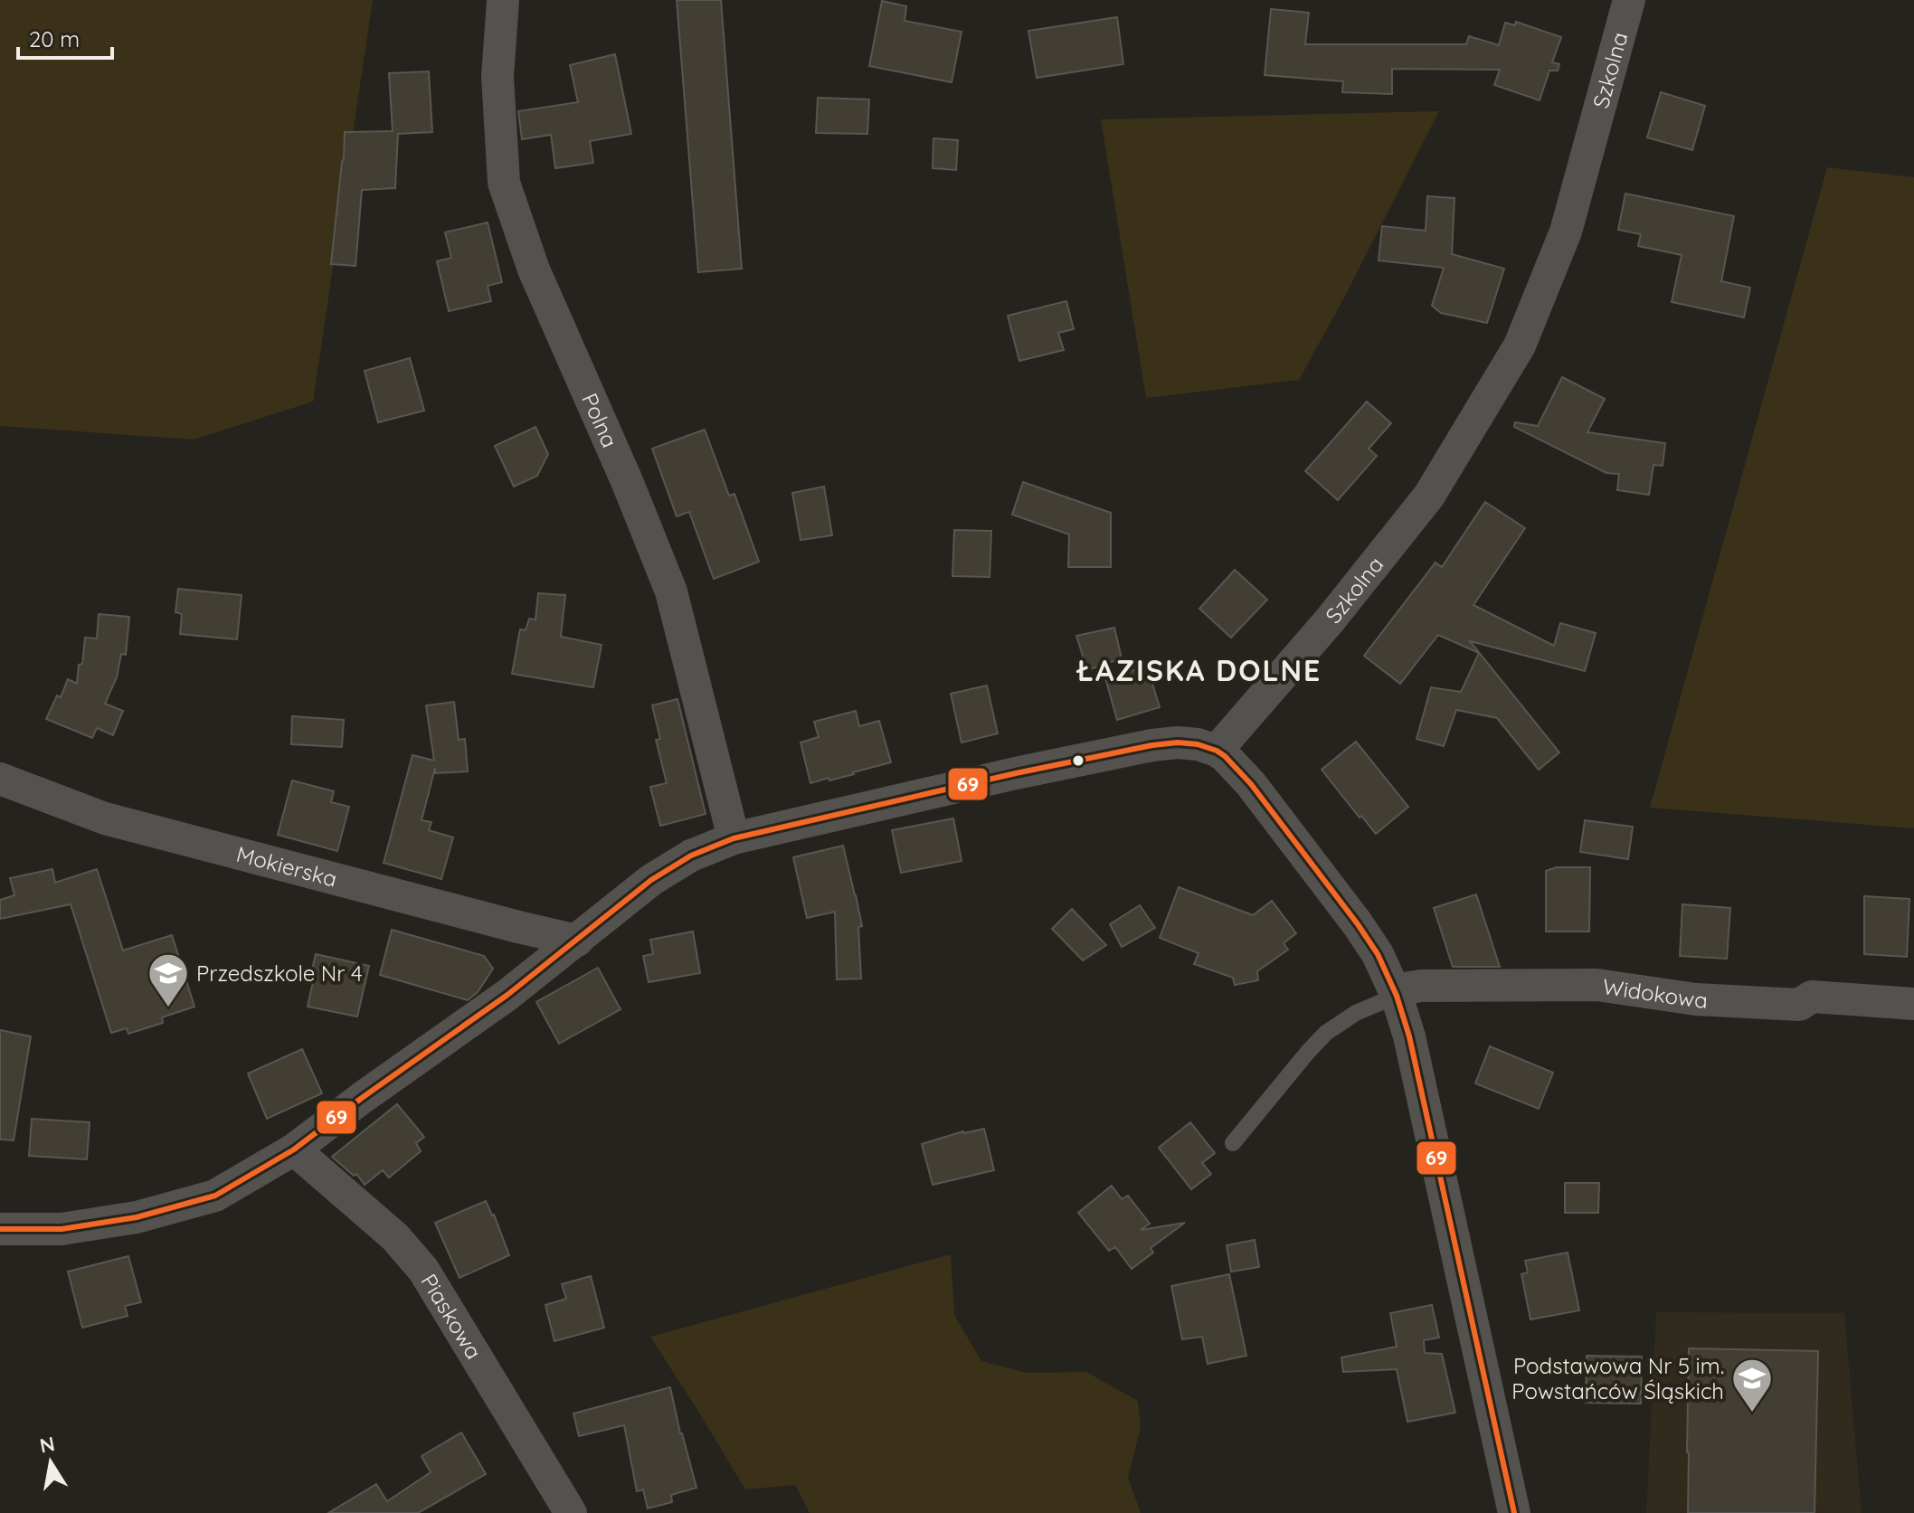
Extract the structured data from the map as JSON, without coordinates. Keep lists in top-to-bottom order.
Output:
{
  "streets": {
    "street": [
      "Szkolna",
      "Polna",
      "Mokierska",
      "Widokowa",
      "Piaskowa"
    ]
  },
  "districts": ["ŁAZISKA DOLNE"],
  "places": {
    "school or university": ["Przedszkole Nr 4", "Podstawowa Nr 5 im. Powstańców Śląskich"]
  },
  "lines": ["transit line 69"],
  "scale_bar": "20 m",
  "north": "top"
}
